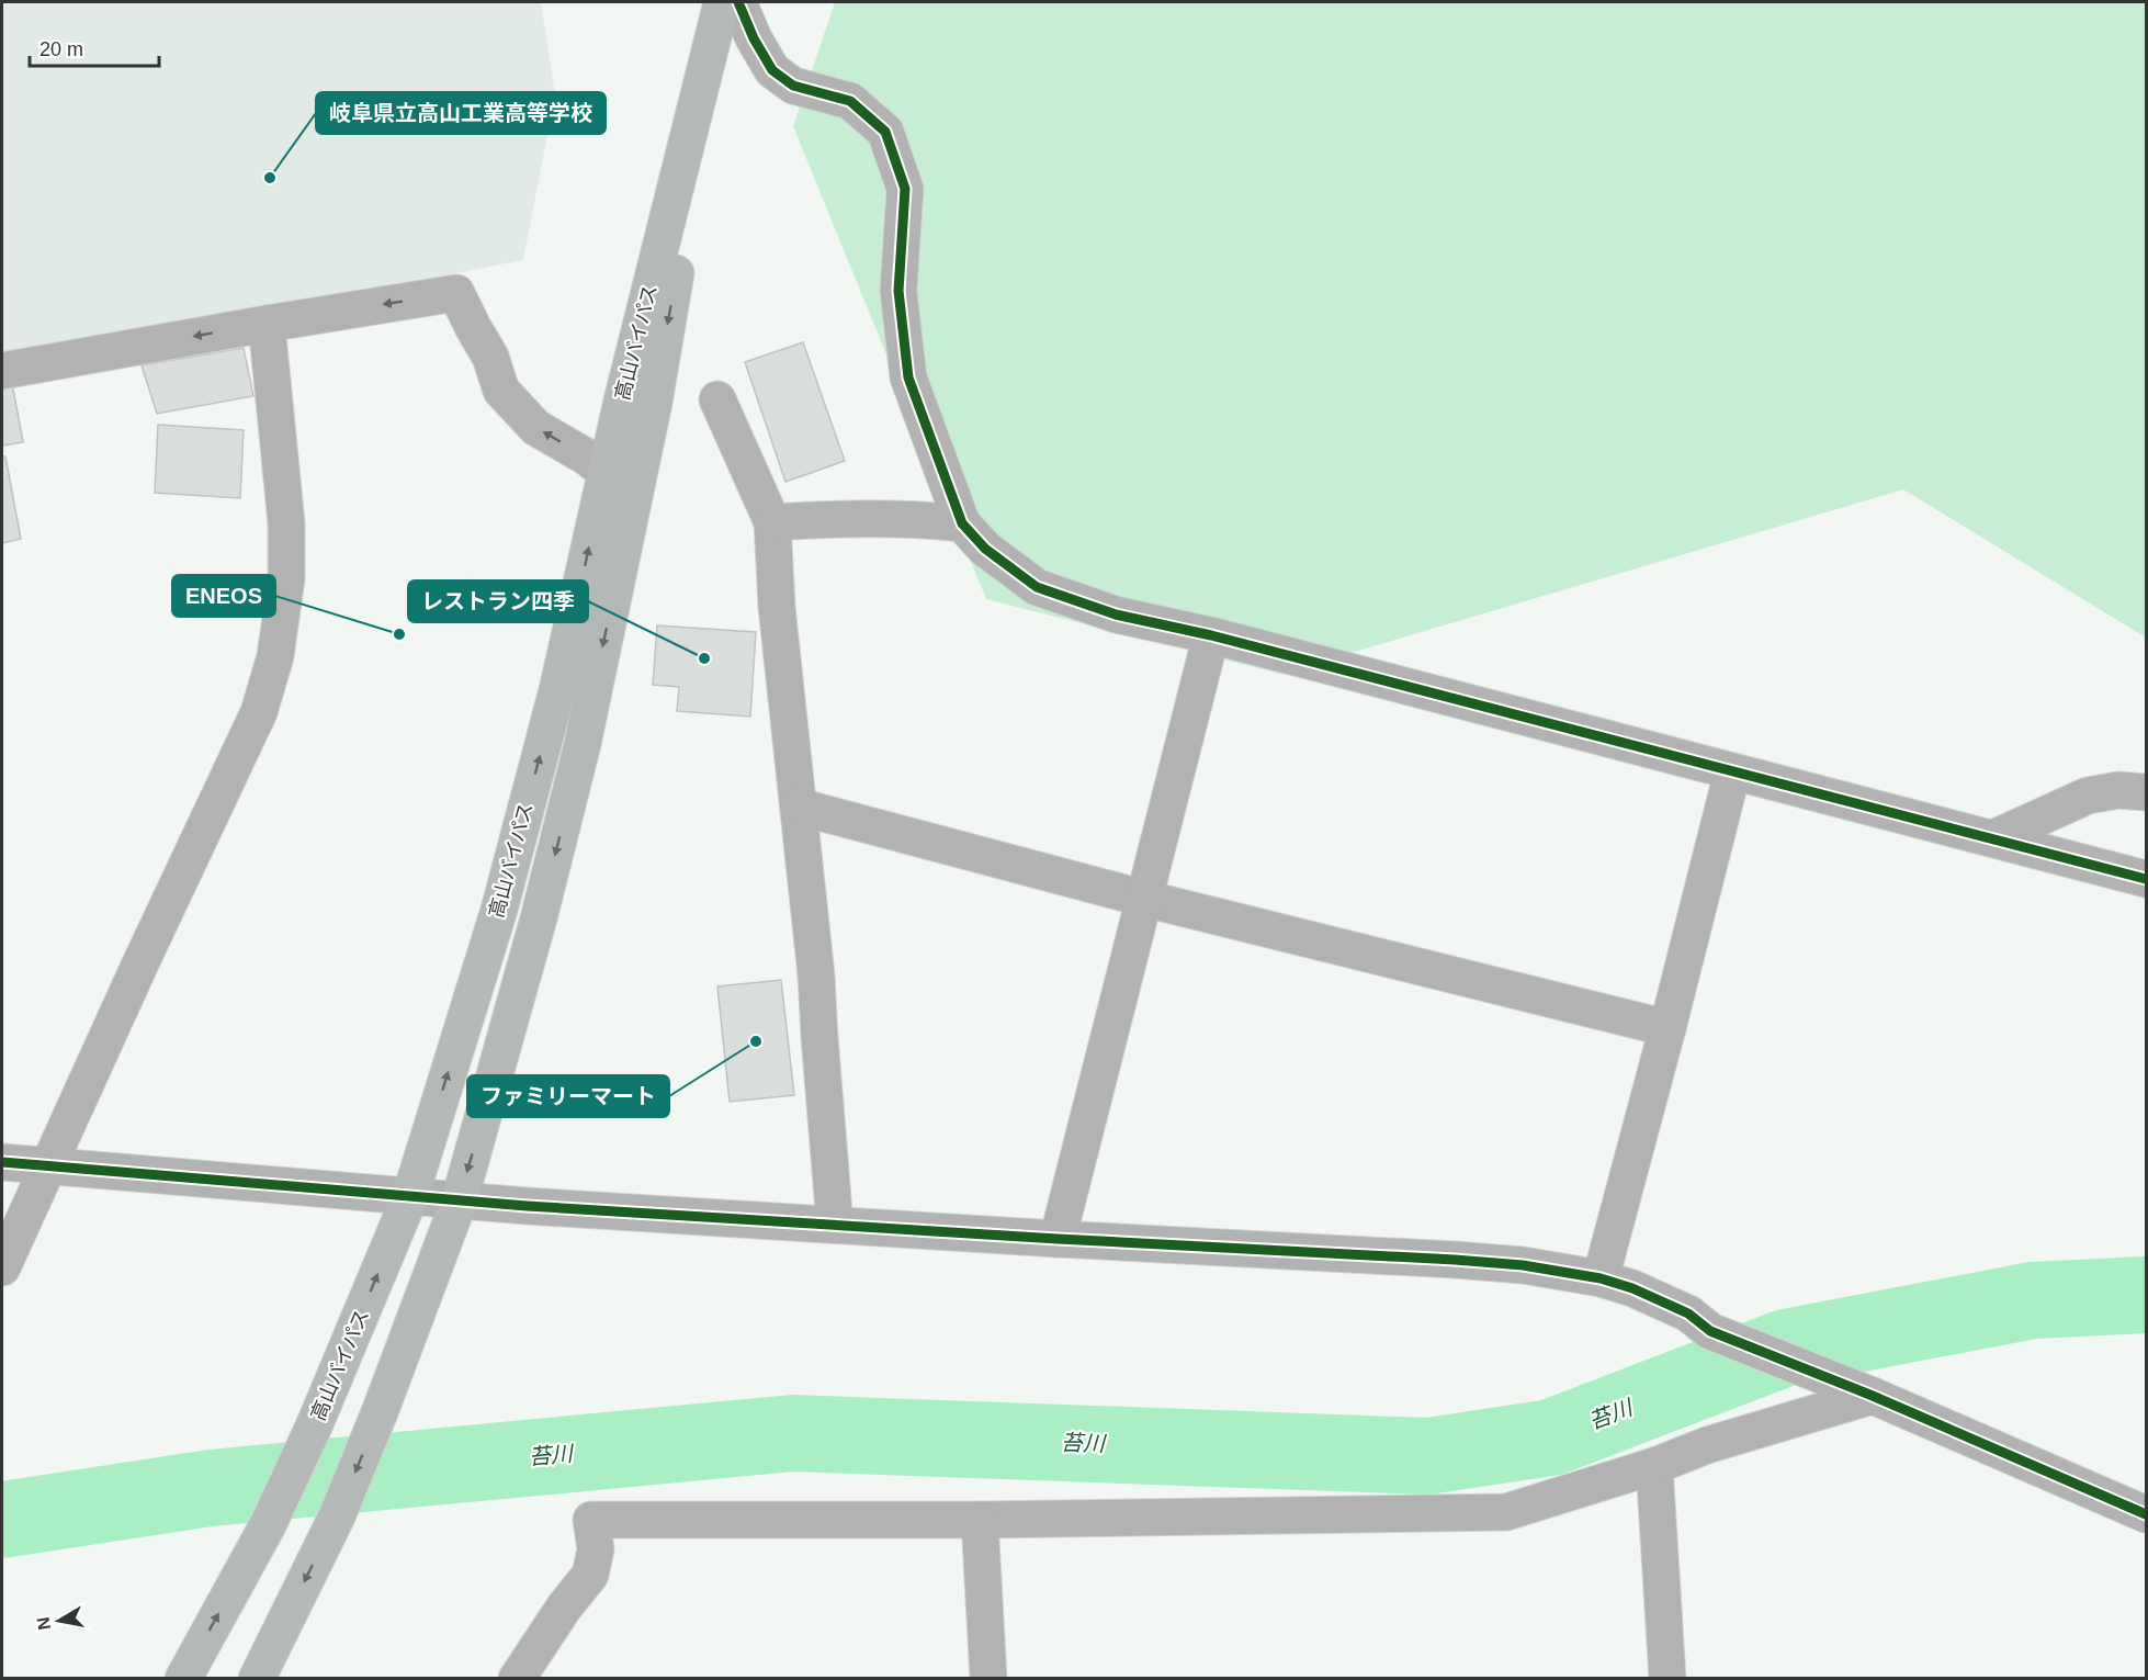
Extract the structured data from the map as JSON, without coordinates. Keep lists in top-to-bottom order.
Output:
{
  "streets": {
    "highway": ["高山バイパス"]
  },
  "water": ["苔川"],
  "places": [
    "岐阜県立高山工業高等学校",
    "ENEOS",
    "レストラン四季",
    "ファミリーマート"
  ],
  "scale_bar": "20 m",
  "north": "left"
}
